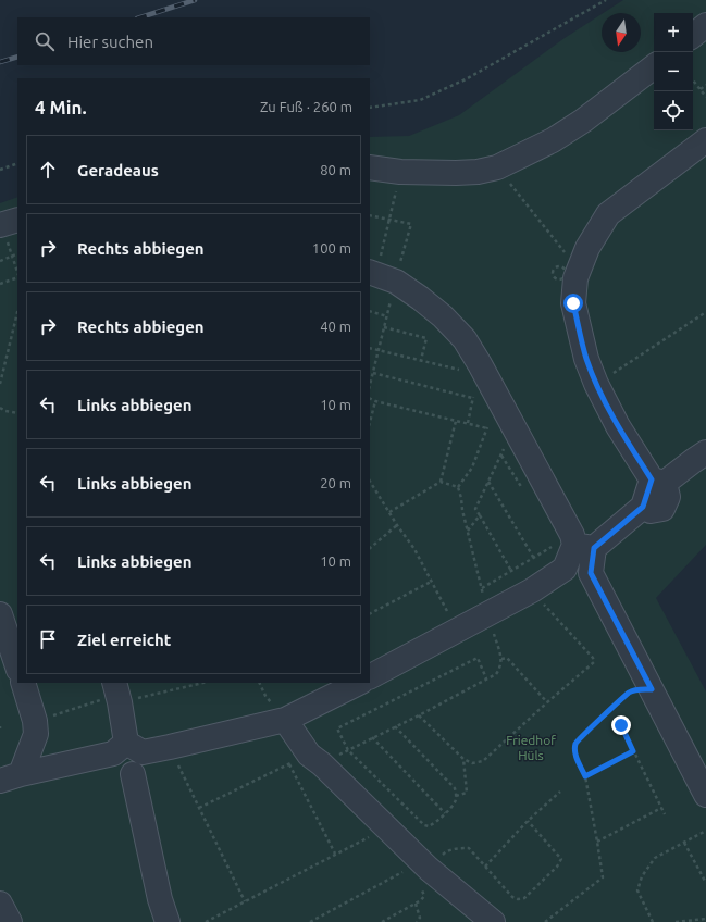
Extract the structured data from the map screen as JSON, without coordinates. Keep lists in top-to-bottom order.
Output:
{
  "parks": ["Friedhof Hüls"],
  "north": "bottom",
  "page": {
    "map_buttons": ["+", "−"],
    "search": "Hier suchen",
    "heading": ["4 Min.", "Zu Fuß · 260 m"],
    "list": [
      ["Geradeaus", "80 m"],
      ["Rechts abbiegen", "100 m"],
      ["Rechts abbiegen", "40 m"],
      ["Links abbiegen", "10 m"],
      ["Links abbiegen", "20 m"],
      ["Links abbiegen", "10 m"],
      "Ziel erreicht"
    ]
  }
}
